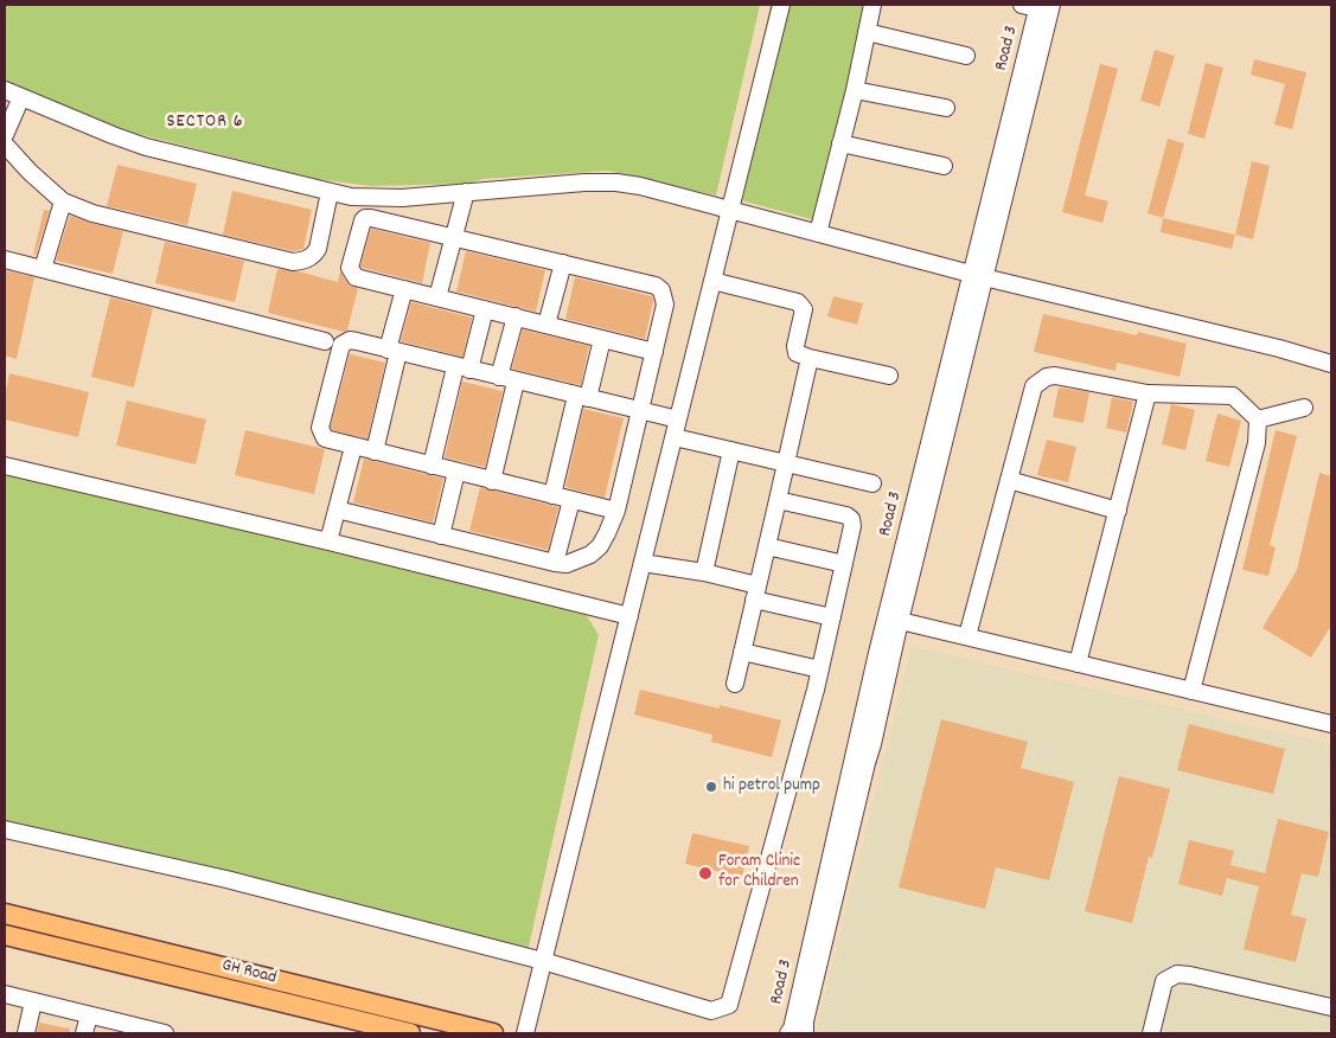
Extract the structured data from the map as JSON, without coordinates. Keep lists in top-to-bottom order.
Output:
{
  "streets": {
    "main road": ["GH Road"],
    "street": ["Road 3"]
  },
  "districts": ["SECTOR 6"],
  "places": ["hi petrol pump", "Foram Clinic for Children"]
}
